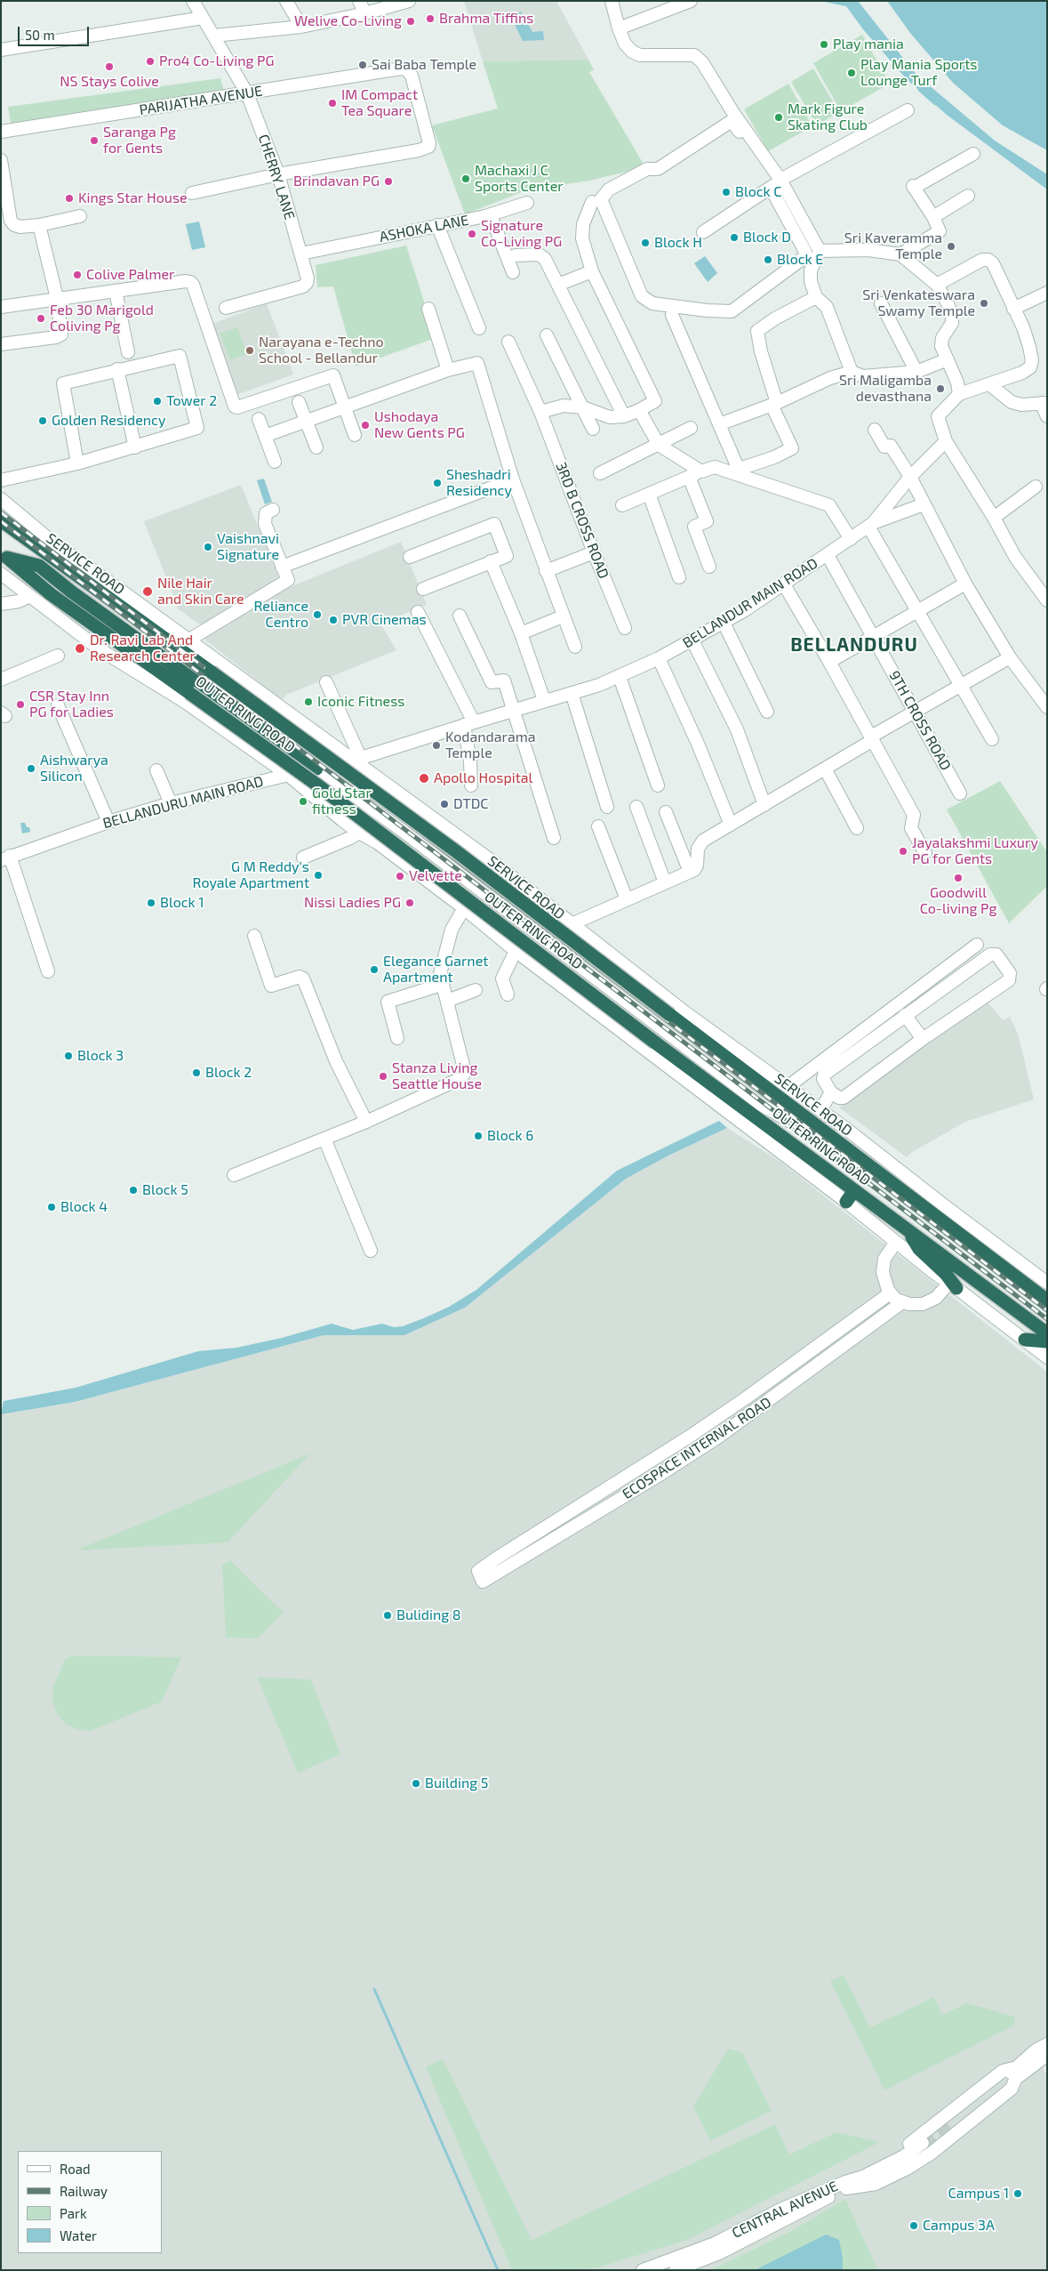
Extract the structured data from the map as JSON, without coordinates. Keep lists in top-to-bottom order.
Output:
{
  "streets": {
    "highway": ["OUTER RING ROAD"],
    "street": [
      "PARIJATHA AVENUE",
      "CHERRY LANE",
      "ASHOKA LANE",
      "3RD B CROSS ROAD",
      "SERVICE ROAD",
      "BELLANDUR MAIN ROAD",
      "9TH CROSS ROAD",
      "BELLANDURU MAIN ROAD",
      "ECOSPACE INTERNAL ROAD",
      "CENTRAL AVENUE"
    ]
  },
  "crossings": [
    ["PARIJATHA AVENUE", "CHERRY LANE"],
    ["CHERRY LANE", "ASHOKA LANE"],
    ["SERVICE ROAD", "BELLANDUR MAIN ROAD"],
    ["SERVICE ROAD", "OUTER RING ROAD"],
    ["BELLANDUR MAIN ROAD", "9TH CROSS ROAD"],
    ["BELLANDUR MAIN ROAD", "BELLANDURU MAIN ROAD"]
  ],
  "districts": ["BELLANDURU"],
  "places": [
    "Brahma Tiffins",
    "Welive Co-Living",
    "Play mania",
    "Pro4 Co-Living PG",
    "Sai Baba Temple",
    "NS Stays Colive",
    "Play Mania Sports Lounge Turf",
    "IM Compact Tea Square",
    "Mark Figure Skating Club",
    "Saranga Pg for Gents",
    "Machaxi J C Sports Center",
    "Brindavan PG",
    "Block C",
    "Kings Star House",
    "Signature Co-Living PG",
    "Block D",
    "Block H",
    "Sri Kaveramma Temple",
    "Block E",
    "Colive Palmer",
    "Sri Venkateswara Swamy Temple",
    "Feb 30 Marigold Coliving Pg",
    "Narayana e-Techno School - Bellandur",
    "Sri Maligamba devasthana",
    "Tower 2",
    "Golden Residency",
    "Ushodaya New Gents PG",
    "Sheshadri Residency",
    "Vaishnavi Signature",
    "Nile Hair and Skin Care",
    "Reliance Centro",
    "PVR Cinemas",
    "Dr. Ravi Lab And Research Center",
    "Iconic Fitness",
    "CSR Stay Inn PG for Ladies",
    "Kodandarama Temple",
    "Aishwarya Silicon",
    "Apollo Hospital",
    "Gold Star fitness",
    "DTDC",
    "Jayalakshmi Luxury PG for Gents",
    "G M Reddy's Royale Apartment",
    "Velvette",
    "Goodwill Co-living Pg",
    "Block 1",
    "Nissi Ladies PG",
    "Elegance Garnet Apartment",
    "Block 3",
    "Block 2",
    "Stanza Living Seattle House",
    "Block 6",
    "Block 5",
    "Block 4",
    "Buliding 8",
    "Building 5",
    "Campus 1",
    "Campus 3A"
  ],
  "legend": [
    "Road",
    "Railway",
    "Park",
    "Water"
  ],
  "scale_bar": "50 m"
}
